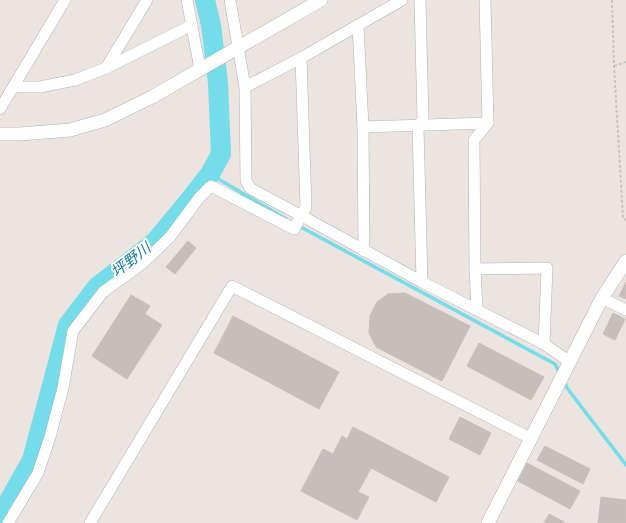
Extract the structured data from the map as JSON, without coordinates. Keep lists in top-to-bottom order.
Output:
{
  "water": ["坪野川"]
}
